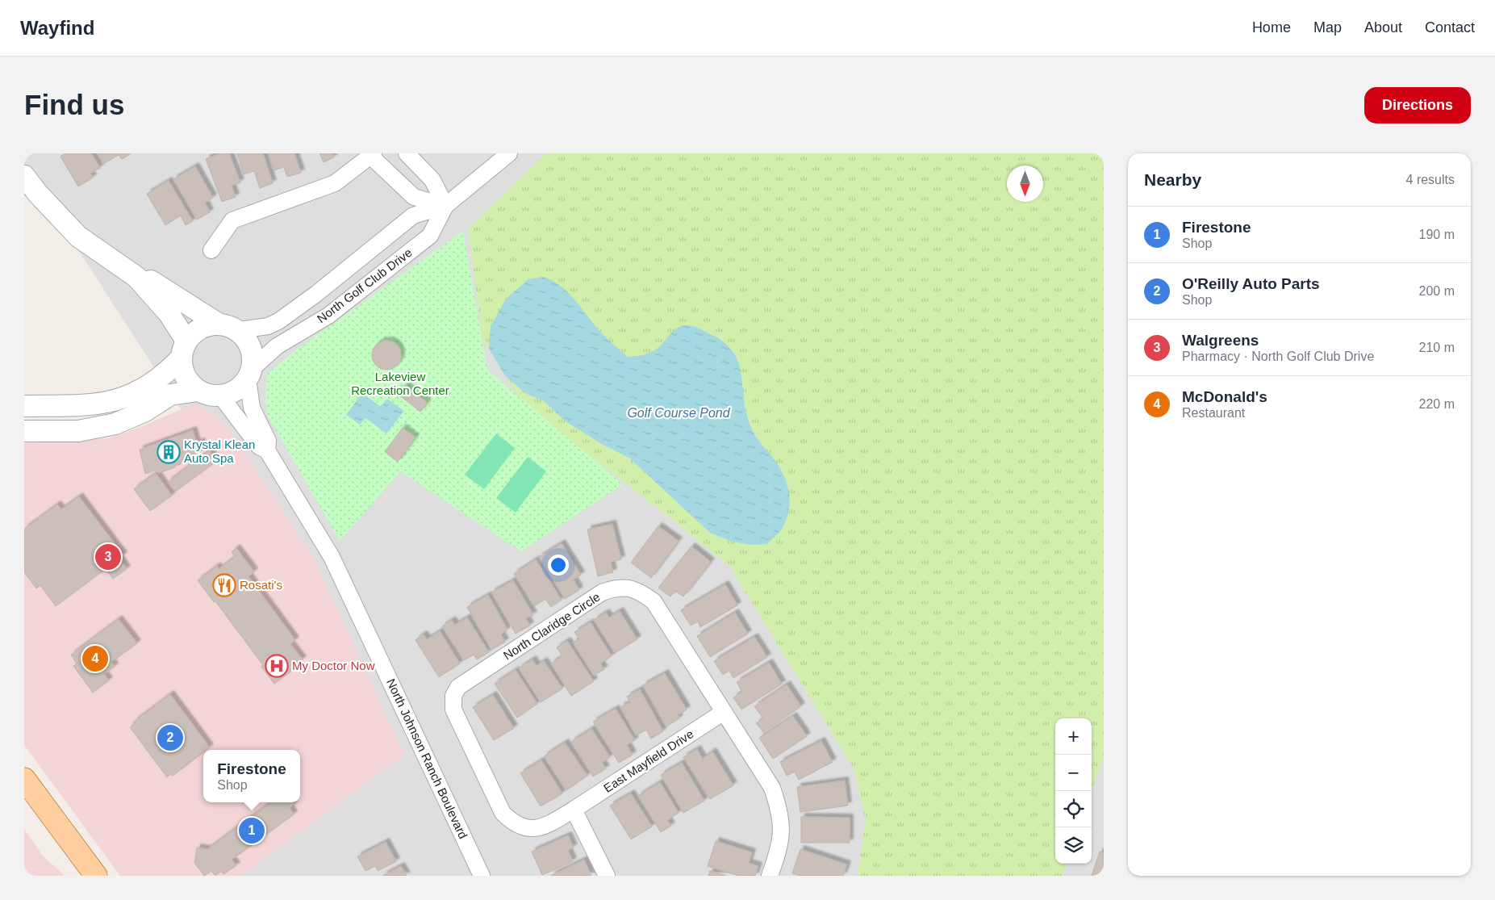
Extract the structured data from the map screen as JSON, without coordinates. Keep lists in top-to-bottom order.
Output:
{
  "streets": {
    "street": [
      "North Golf Club Drive",
      "North Claridge Circle",
      "North Johnson Ranch Boulevard",
      "East Mayfield Drive"
    ]
  },
  "crossings": [
    ["North Golf Club Drive", "North Johnson Ranch Boulevard"],
    ["North Claridge Circle", "East Mayfield Drive"]
  ],
  "water": ["Golf Course Pond"],
  "parks": ["Lakeview Recreation Center"],
  "places": {
    "building": ["Krystal Klean Auto Spa"],
    "restaurant": ["Rosati's"],
    "hospital": ["My Doctor Now"]
  },
  "north": "bottom",
  "page": {
    "header": "Wayfind",
    "nav": [
      "Home",
      "Map",
      "About",
      "Contact"
    ],
    "buttons": "Directions",
    "title": "Find us",
    "heading": ["Nearby", "4 results"],
    "list": [
      {
        "mark": "1",
        "name": "Firestone",
        "note": "Shop",
        "value": "190 m"
      },
      {
        "mark": "2",
        "name": "O'Reilly Auto Parts",
        "note": "Shop",
        "value": "200 m"
      },
      {
        "mark": "3",
        "name": "Walgreens",
        "note": "Pharmacy · North Golf Club Drive",
        "value": "210 m"
      },
      {
        "mark": "4",
        "name": "McDonald's",
        "note": "Restaurant",
        "value": "220 m"
      }
    ],
    "pins": [
      "3",
      "4",
      "2",
      "1"
    ],
    "map_buttons": ["+", "−"],
    "popup": ["Firestone", "Shop"]
  }
}
